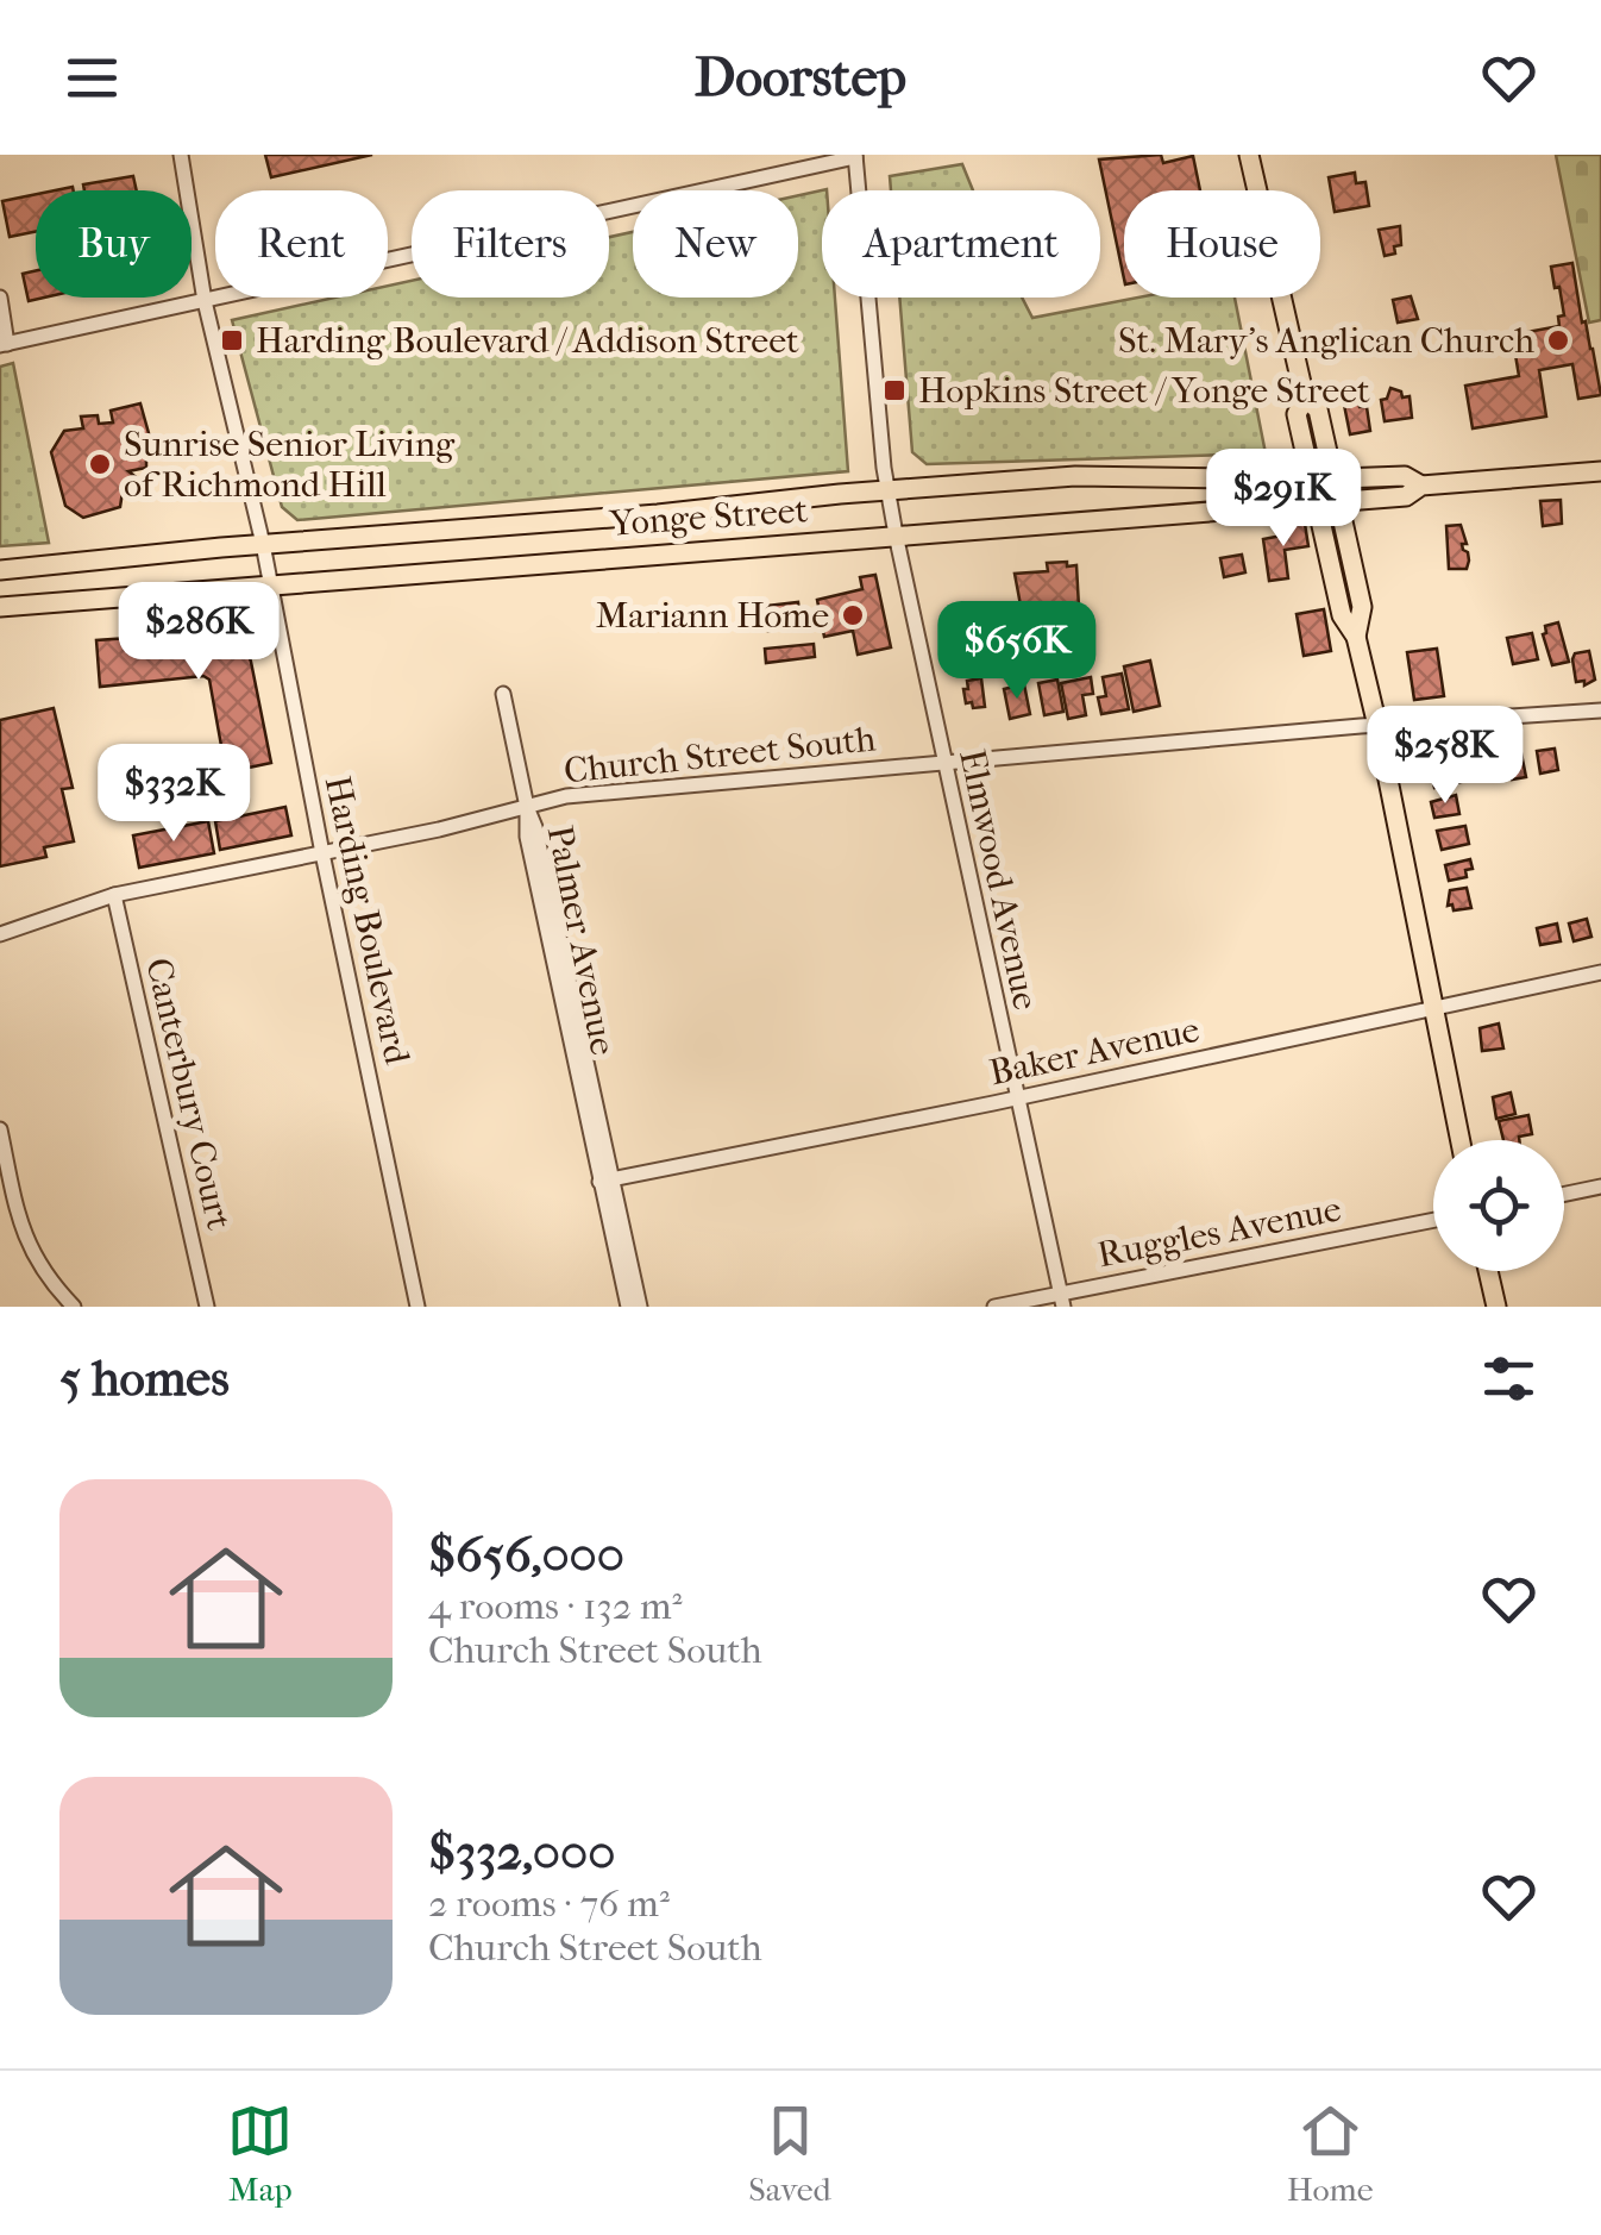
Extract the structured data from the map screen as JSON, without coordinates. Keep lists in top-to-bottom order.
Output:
{
  "streets": {
    "main road": ["Yonge Street"],
    "street": [
      "Church Street South",
      "Elmwood Avenue",
      "Harding Boulevard",
      "Palmer Avenue",
      "Baker Avenue",
      "Canterbury Court",
      "Ruggles Avenue"
    ]
  },
  "crossings": [
    ["Yonge Street", "Elmwood Avenue"],
    ["Yonge Street", "Harding Boulevard"],
    ["Church Street South", "Elmwood Avenue"],
    ["Church Street South", "Harding Boulevard"],
    ["Church Street South", "Palmer Avenue"],
    ["Church Street South", "Canterbury Court"],
    ["Elmwood Avenue", "Baker Avenue"],
    ["Elmwood Avenue", "Ruggles Avenue"],
    ["Palmer Avenue", "Baker Avenue"]
  ],
  "places": {
    "transit": ["Harding Boulevard / Addison Street", "Hopkins Street / Yonge Street"],
    "other": ["St. Mary's Anglican Church", "Sunrise Senior Living of Richmond Hill", "Mariann Home"]
  },
  "page": {
    "header": "Doorstep",
    "chip": [
      "Buy",
      "Rent",
      "Filters",
      "New",
      "Apartment",
      "House"
    ],
    "price": [
      "$291K",
      "$286K",
      "$656K",
      "$258K",
      "$332K"
    ],
    "heading": "5 homes",
    "list": [
      {
        "name": "$656,000",
        "note": "4 rooms · 132 m² · Church Street South"
      },
      {
        "name": "$332,000",
        "note": "2 rooms · 76 m² · Church Street South"
      }
    ],
    "tabs": ["Map", "Saved", "Home"]
  }
}
